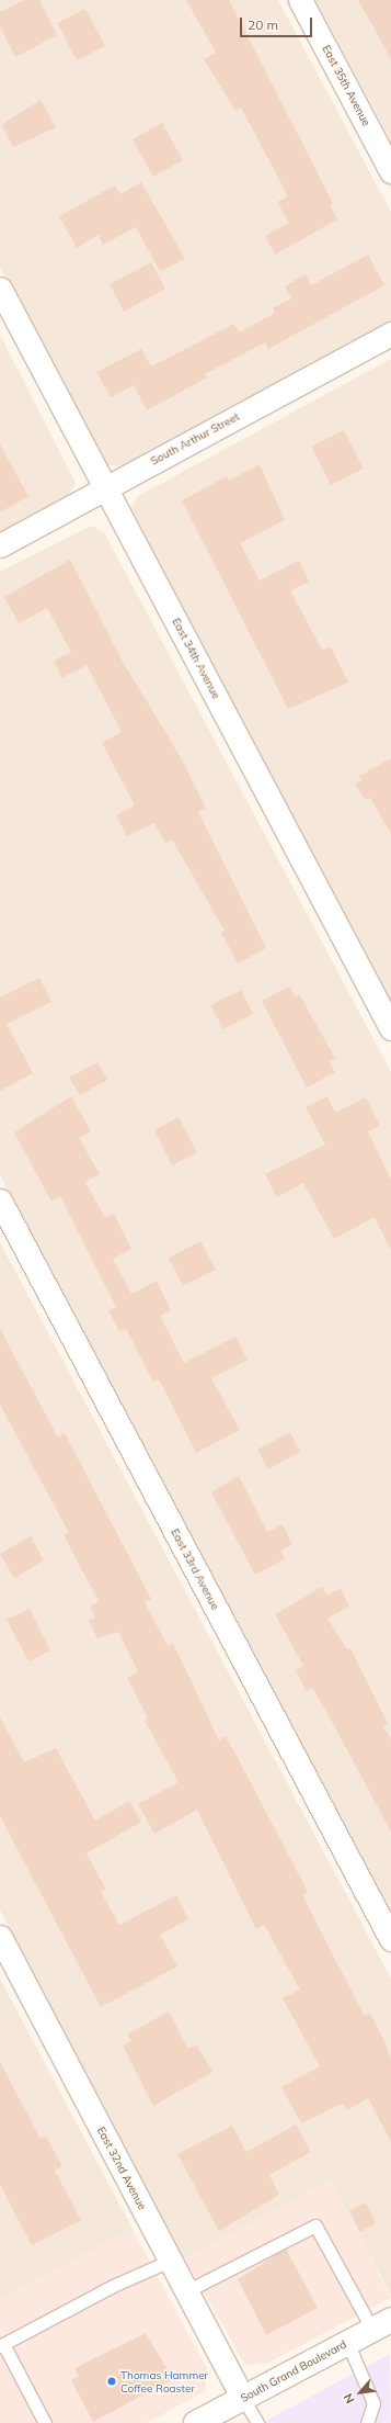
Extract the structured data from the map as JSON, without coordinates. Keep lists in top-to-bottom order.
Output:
{
  "streets": {
    "main road": ["South Grand Boulevard"],
    "street": [
      "East 35th Avenue",
      "South Arthur Street",
      "East 34th Avenue",
      "East 33rd Avenue",
      "East 32nd Avenue"
    ]
  },
  "crossings": [
    ["South Arthur Street", "East 34th Avenue"],
    ["East 32nd Avenue", "South Grand Boulevard"]
  ],
  "places": ["Thomas Hammer Coffee Roaster"],
  "scale_bar": "20 m",
  "north": "bottom left"
}
